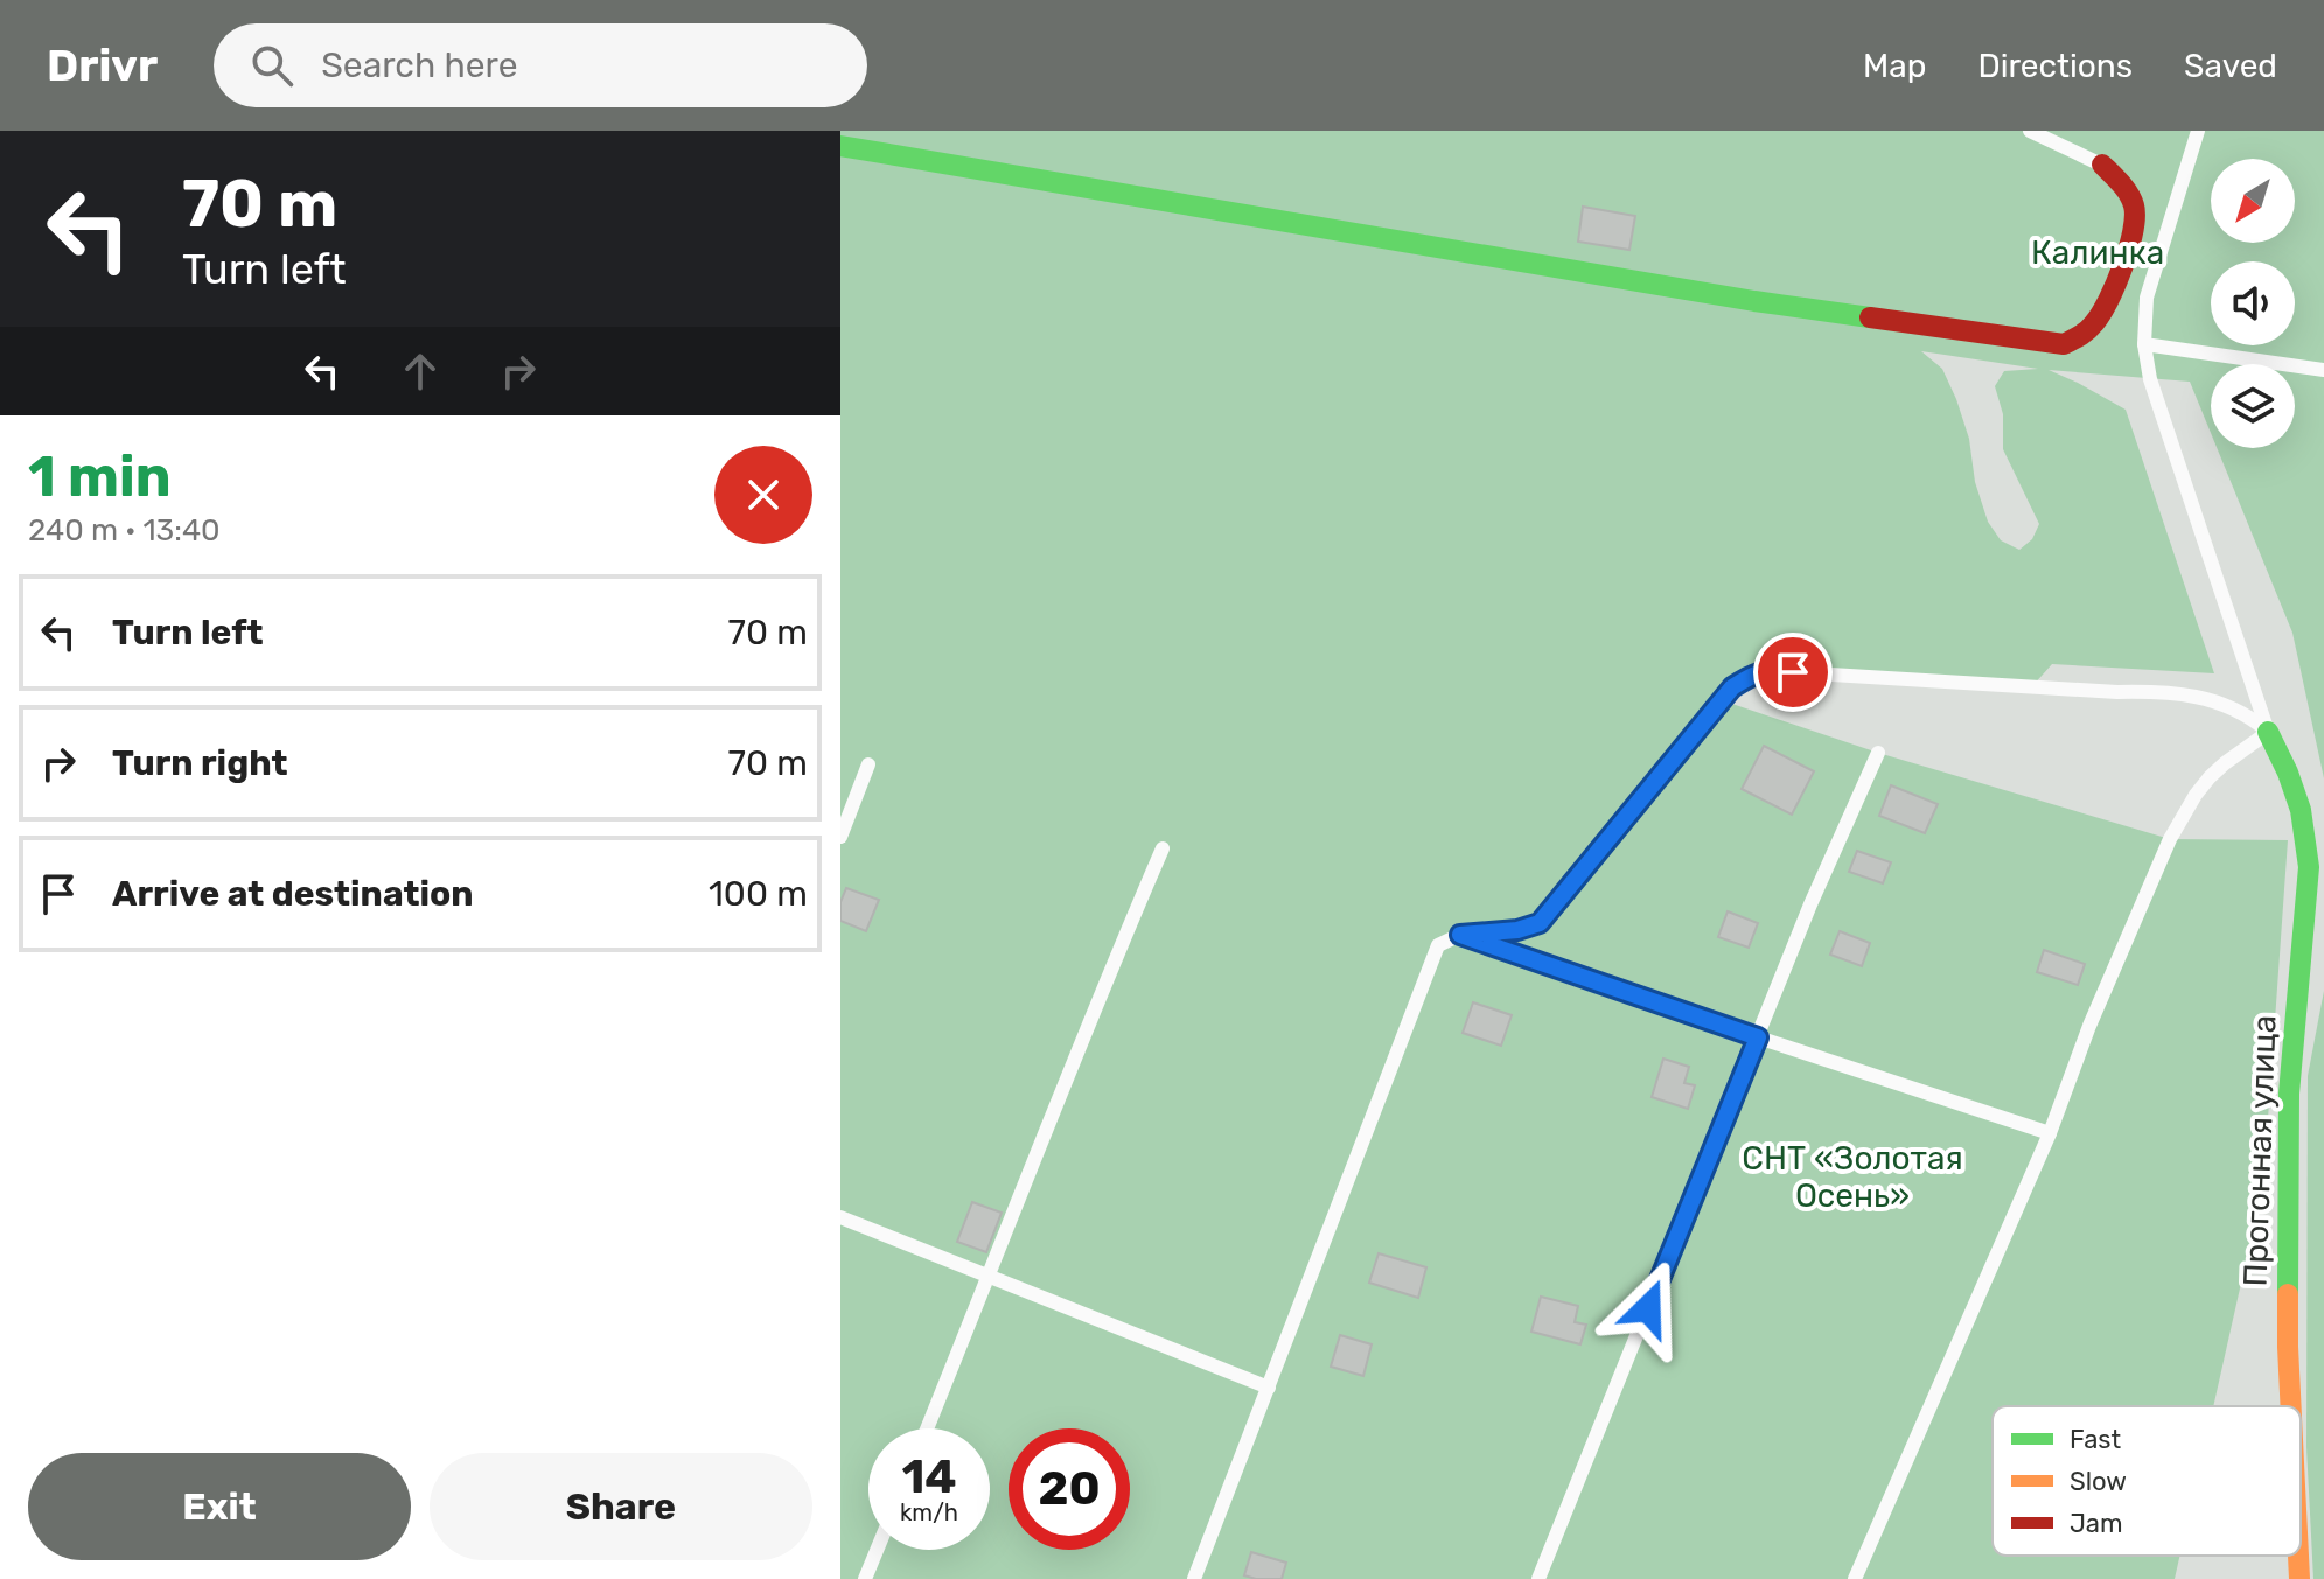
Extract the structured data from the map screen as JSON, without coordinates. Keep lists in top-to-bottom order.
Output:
{
  "streets": {
    "street": ["Прогонная улица"]
  },
  "parks": ["Калинка", "СНТ «Золотая Осень»"],
  "legend": ["Fast", "Slow", "Jam"],
  "north": "bottom left",
  "page": {
    "header": "Drivr",
    "search": "Search here",
    "nav": ["Map", "Directions", "Saved"],
    "turn": ["70 m", "Turn left"],
    "heading": ["1 min", "240 m · 13:40"],
    "list": [
      {
        "name": "Turn left",
        "value": "70 m"
      },
      {
        "name": "Turn right",
        "value": "70 m"
      },
      {
        "name": "Arrive at destination",
        "value": "100 m"
      }
    ],
    "speed": "14 km/h",
    "limit": "20",
    "buttons": ["Exit", "Share"]
  }
}
